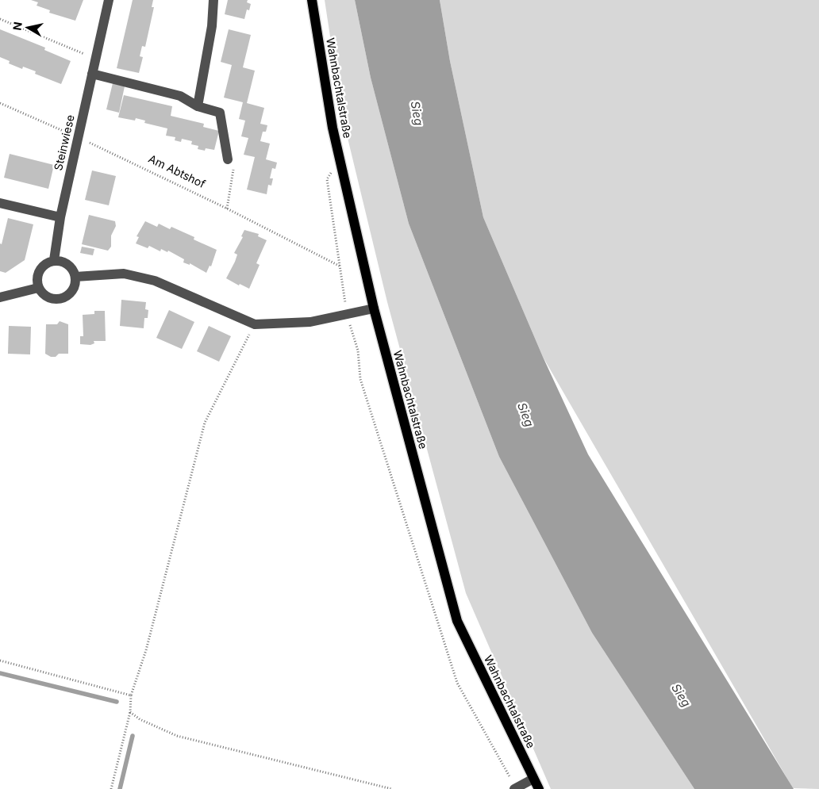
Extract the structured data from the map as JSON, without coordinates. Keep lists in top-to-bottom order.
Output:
{
  "streets": {
    "main road": ["Wahnbachtalstraße"],
    "street": ["Steinwiese"],
    "path": ["Am Abtshof"]
  },
  "crossings": [
    ["Steinwiese", "Am Abtshof"]
  ],
  "water": ["Sieg"],
  "north": "left"
}
